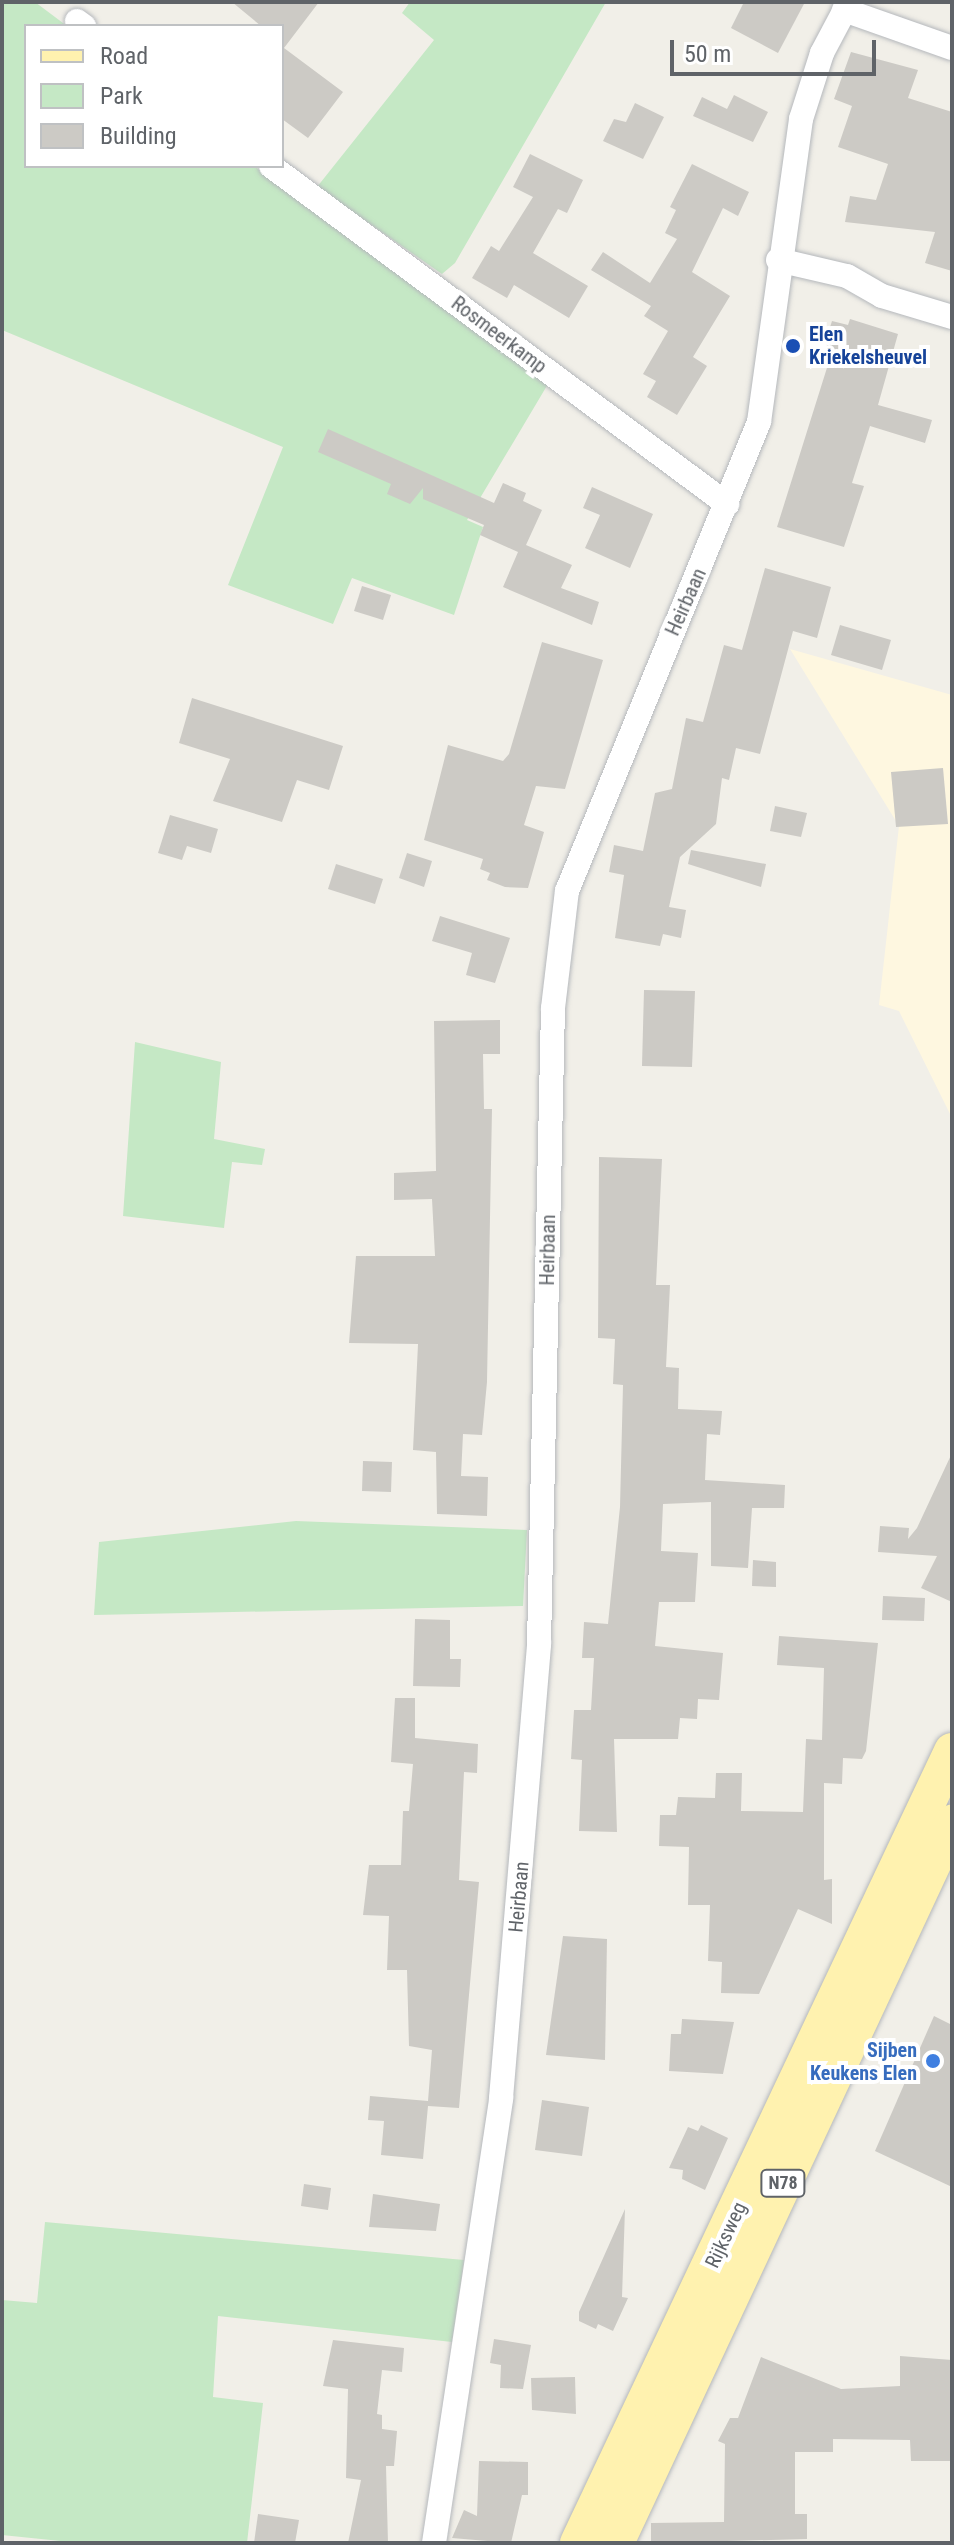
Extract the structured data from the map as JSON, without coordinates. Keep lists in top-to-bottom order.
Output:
{
  "streets": {
    "main road": ["N78", "Rijksweg"],
    "street": ["Rosmeerkamp", "Heirbaan"]
  },
  "crossings": [
    ["Rosmeerkamp", "Heirbaan"]
  ],
  "places": ["Elen Kriekelsheuvel", "Sijben Keukens Elen"],
  "legend": ["Road", "Park", "Building"],
  "scale_bar": "50 m"
}
